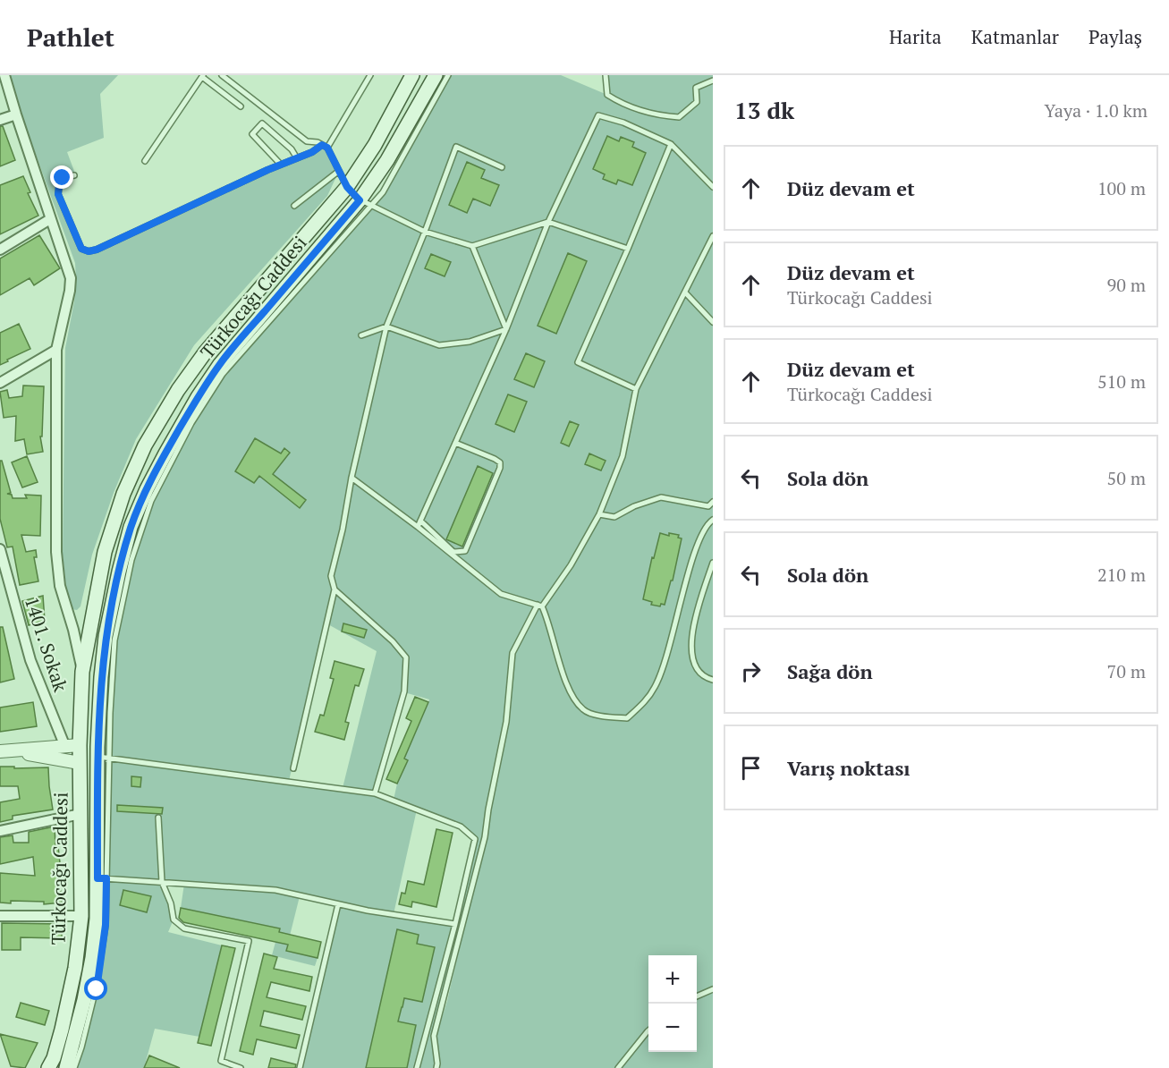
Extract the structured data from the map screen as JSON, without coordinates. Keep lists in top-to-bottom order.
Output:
{
  "streets": {
    "main road": ["Türkocağı Caddesi"],
    "street": ["1401. Sokak"]
  },
  "page": {
    "header": "Pathlet",
    "nav": ["Harita", "Katmanlar", "Paylaş"],
    "heading": ["13 dk", "Yaya · 1.0 km"],
    "list": [
      ["Düz devam et", "100 m"],
      ["Düz devam et", "Türkocağı Caddesi", "90 m"],
      ["Düz devam et", "Türkocağı Caddesi", "510 m"],
      ["Sola dön", "50 m"],
      ["Sola dön", "210 m"],
      ["Sağa dön", "70 m"],
      "Varış noktası"
    ],
    "map_buttons": ["+", "−"]
  }
}
